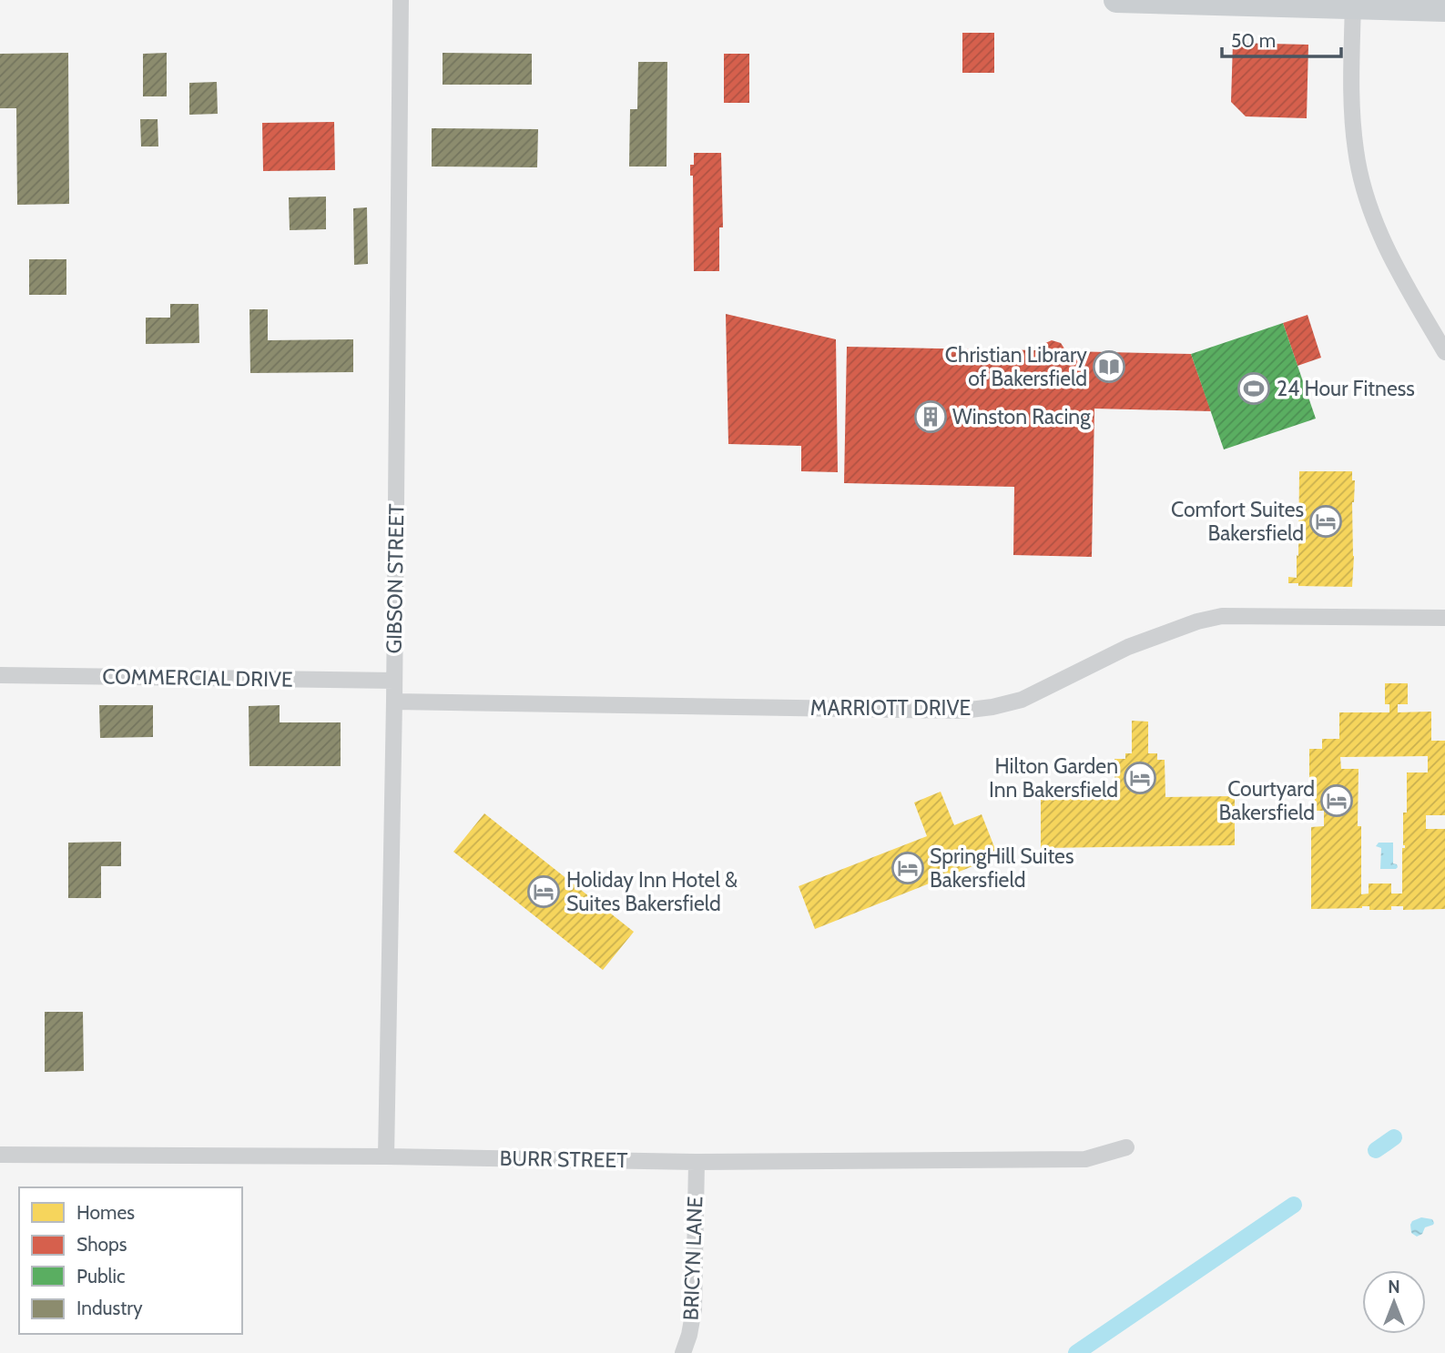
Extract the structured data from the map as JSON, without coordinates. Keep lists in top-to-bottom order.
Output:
{
  "streets": {
    "street": [
      "GIBSON STREET",
      "COMMERCIAL DRIVE",
      "MARRIOTT DRIVE",
      "BURR STREET",
      "BRICYN LANE"
    ]
  },
  "crossings": [
    ["GIBSON STREET", "COMMERCIAL DRIVE"],
    ["GIBSON STREET", "MARRIOTT DRIVE"],
    ["GIBSON STREET", "BURR STREET"],
    ["BURR STREET", "BRICYN LANE"]
  ],
  "places": {
    "library": ["Christian Library of Bakersfield"],
    "sports": ["24 Hour Fitness"],
    "building": ["Winston Racing"],
    "hotel": [
      "Comfort Suites Bakersfield",
      "Hilton Garden Inn Bakersfield",
      "Courtyard Bakersfield",
      "SpringHill Suites Bakersfield",
      "Holiday Inn Hotel & Suites Bakersfield"
    ]
  },
  "legend": [
    "Homes",
    "Shops",
    "Public",
    "Industry"
  ],
  "scale_bar": "50 m",
  "north": "top"
}
